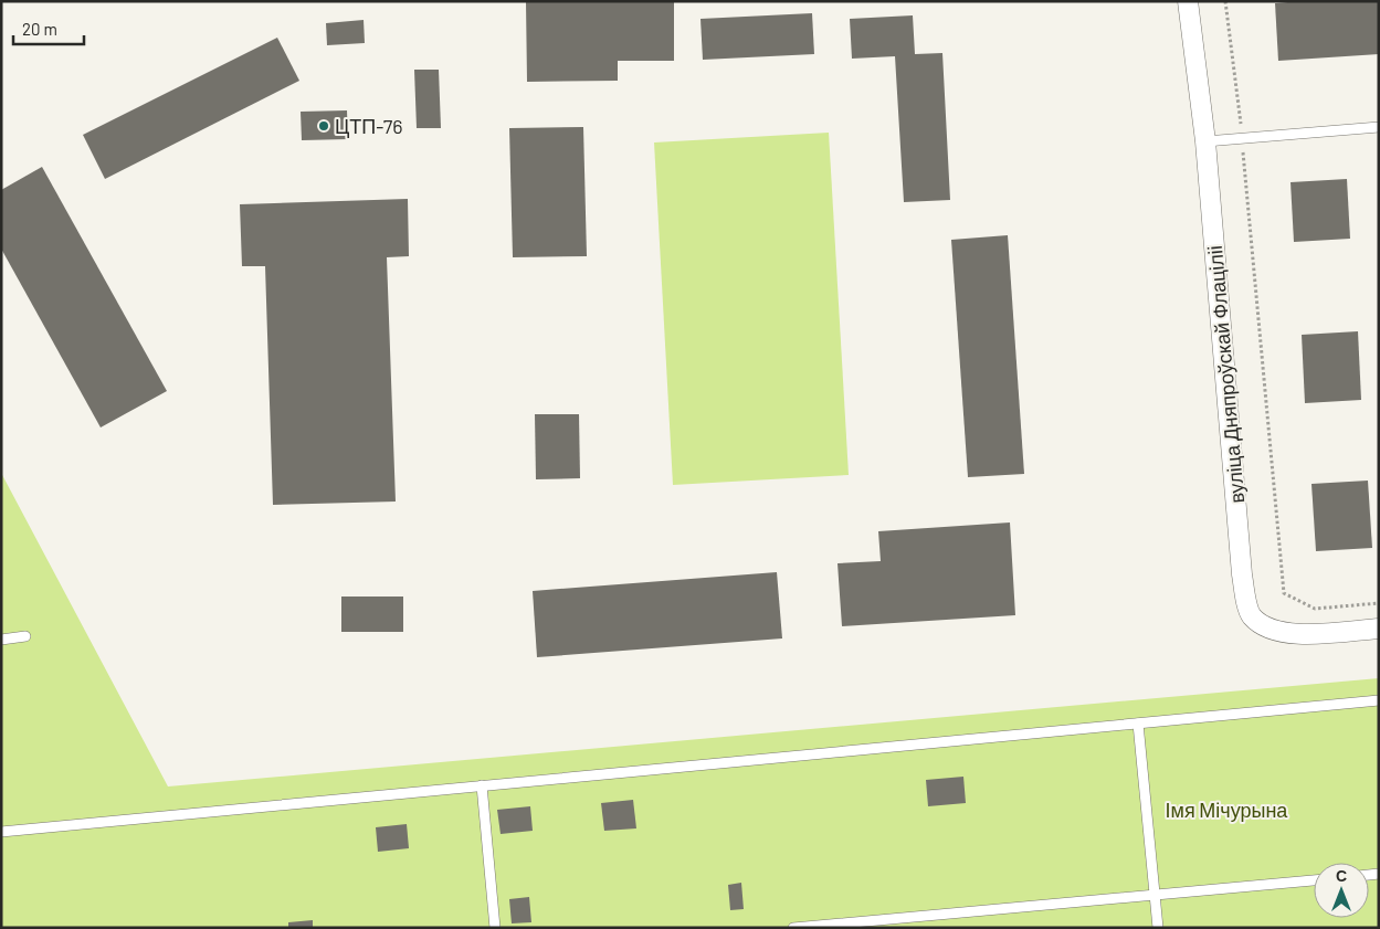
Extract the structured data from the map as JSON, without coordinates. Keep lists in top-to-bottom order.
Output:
{
  "streets": {
    "street": ["вуліца Дняпроўскай Флаціліі"]
  },
  "parks": ["Імя Мічурына"],
  "places": ["ЦТП-76"],
  "scale_bar": "20 m",
  "north": "top"
}
